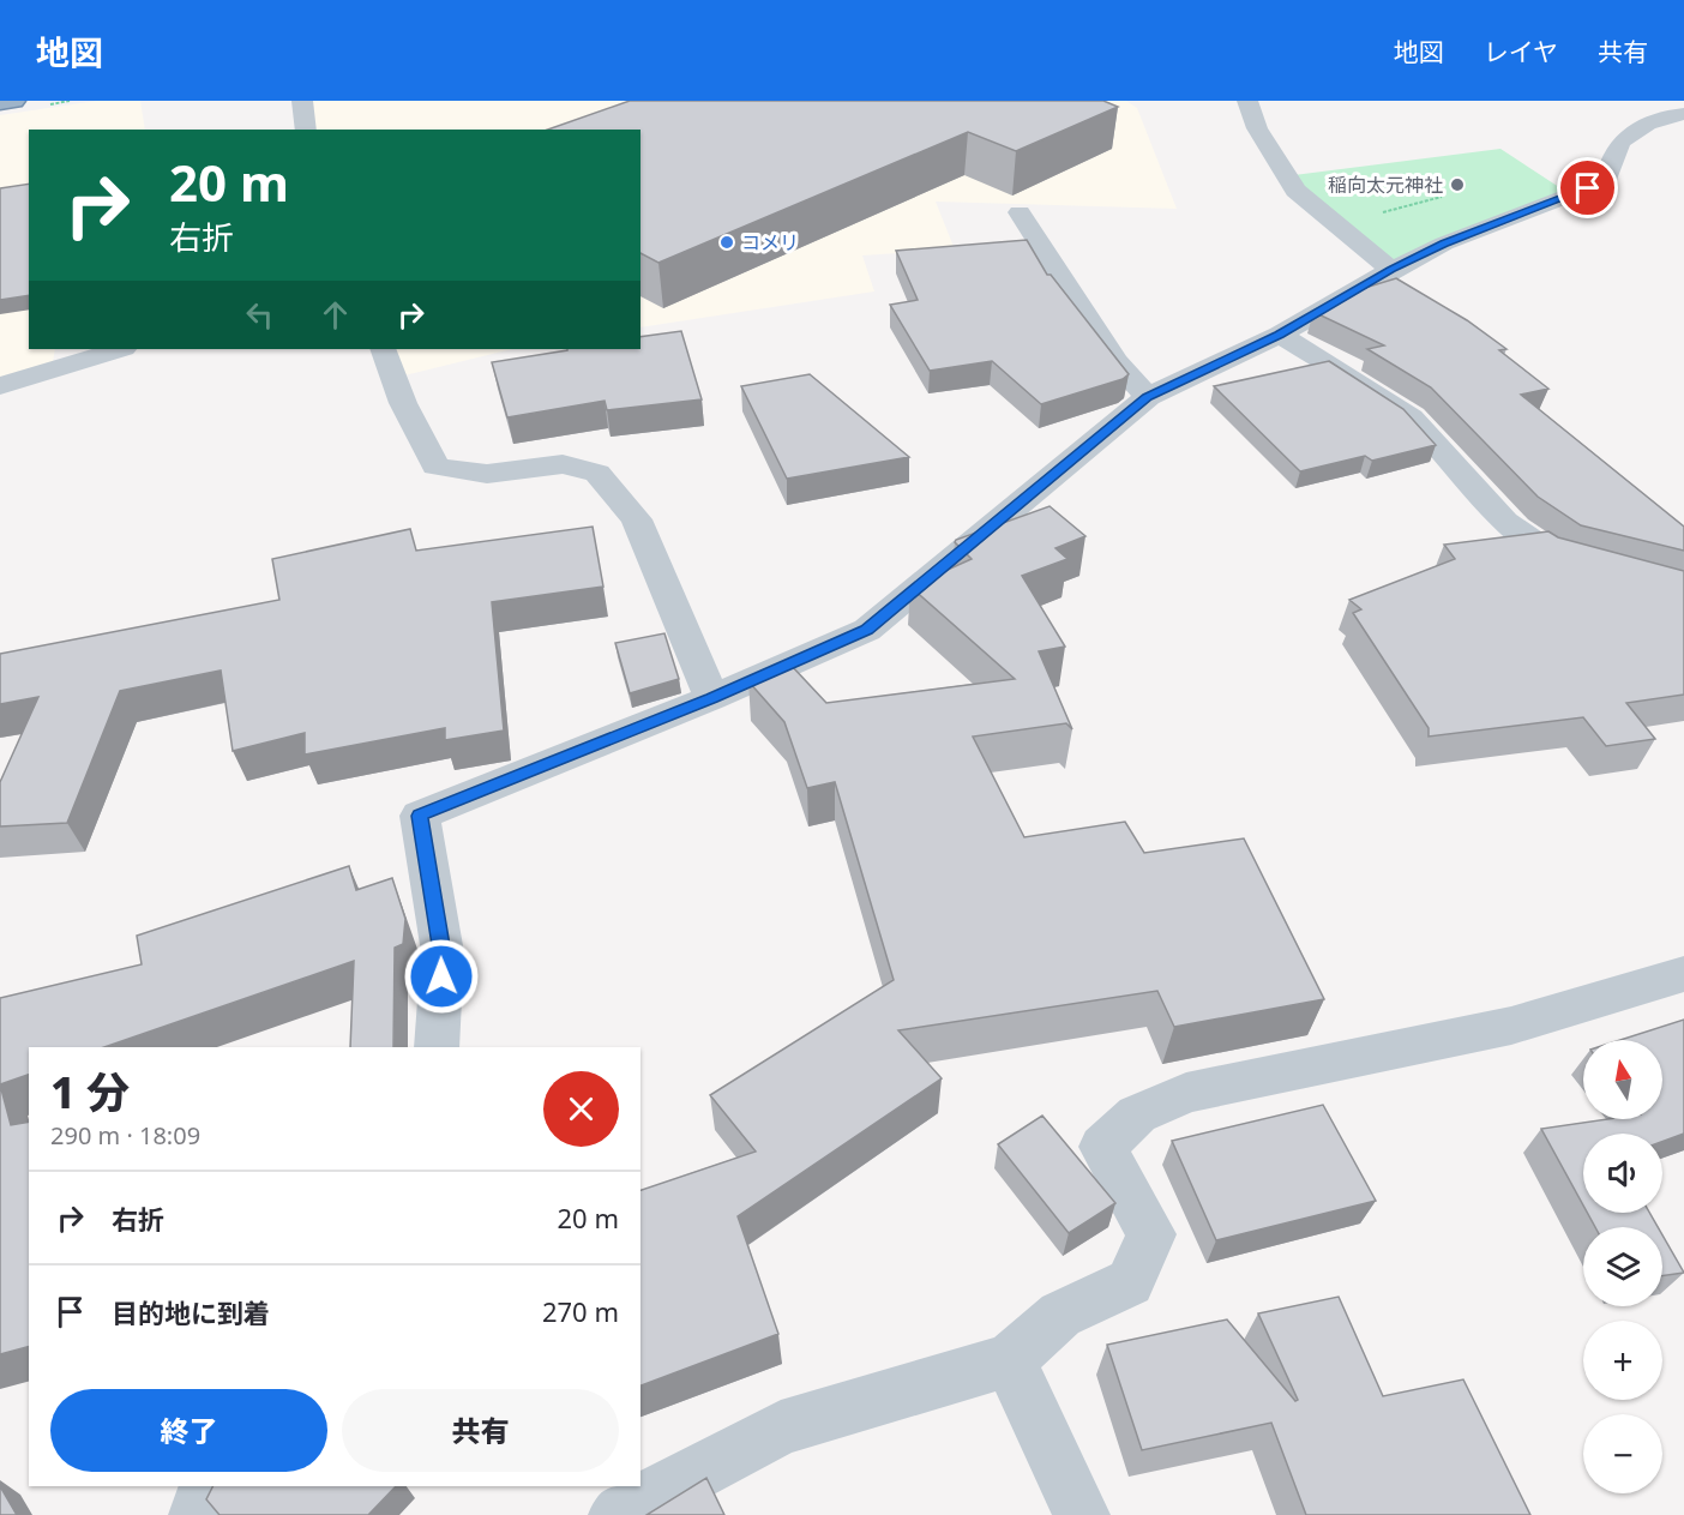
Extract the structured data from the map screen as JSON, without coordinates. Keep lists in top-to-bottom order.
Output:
{
  "places": ["稲向太元神社", "コメリ"],
  "north": "top",
  "page": {
    "header": "地図",
    "nav": ["地図", "レイヤ", "共有"],
    "turn": ["20 m", "右折"],
    "map_buttons": ["+", "−"],
    "heading": ["1 分", "290 m · 18:09"],
    "list": [
      {
        "name": "右折",
        "value": "20 m"
      },
      {
        "name": "目的地に到着",
        "value": "270 m"
      }
    ],
    "buttons": ["終了", "共有"]
  }
}
